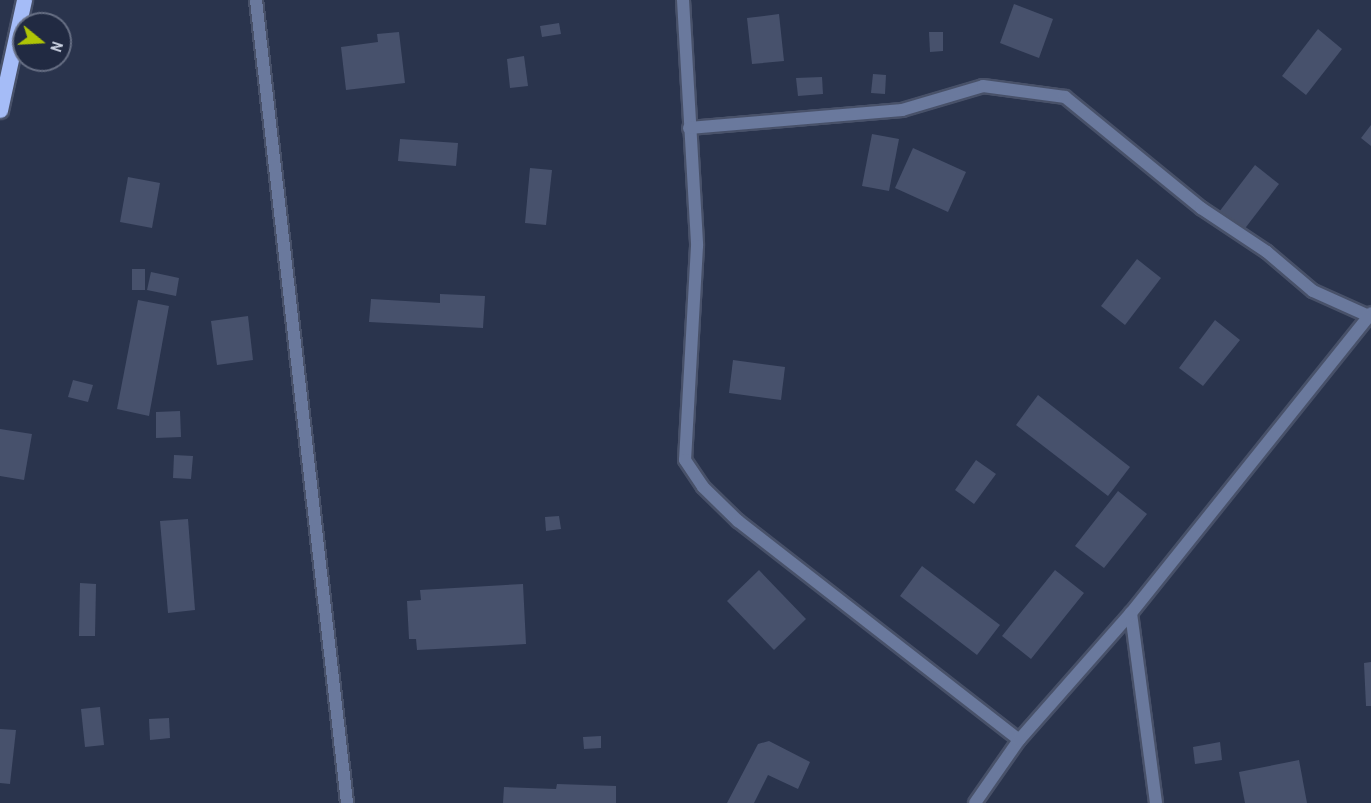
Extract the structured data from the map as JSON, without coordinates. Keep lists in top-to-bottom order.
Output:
{
  "north": "right"
}
